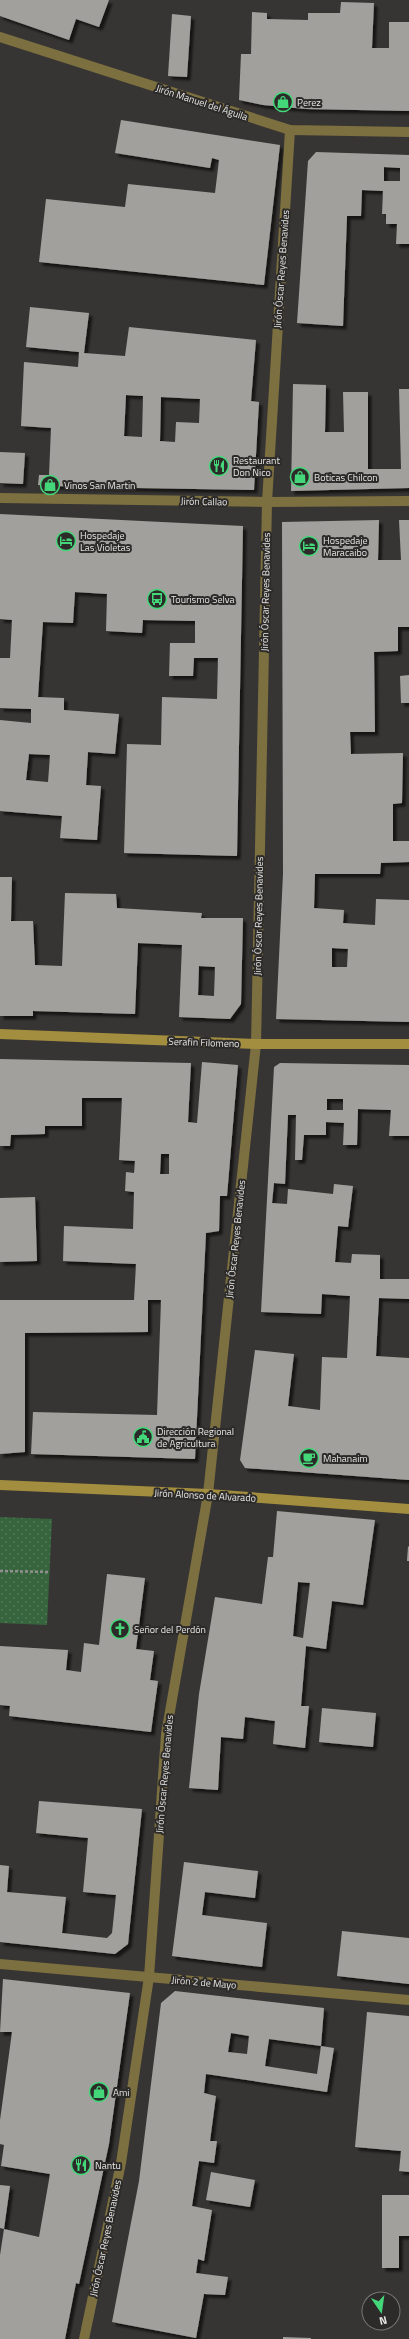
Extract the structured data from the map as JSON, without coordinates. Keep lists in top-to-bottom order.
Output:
{
  "streets": {
    "main road": ["Serafin Filomeno", "Jirón Alonso de Alvarado"],
    "street": [
      "Jirón Manuel del Águila",
      "Jirón Óscar Reyes Benavides",
      "Jirón Callao",
      "Jirón 2 de Mayo"
    ]
  },
  "crossings": [
    ["Jirón Manuel del Águila", "Jirón Óscar Reyes Benavides"],
    ["Jirón Óscar Reyes Benavides", "Jirón Callao"],
    ["Jirón Óscar Reyes Benavides", "Serafin Filomeno"],
    ["Jirón Óscar Reyes Benavides", "Jirón Alonso de Alvarado"],
    ["Jirón Óscar Reyes Benavides", "Jirón 2 de Mayo"]
  ],
  "places": {
    "shop": [
      "Perez",
      "Boticas Chilcon",
      "Vinos San Martin",
      "Ami"
    ],
    "restaurant": ["Restaurant Don Nico", "Nantu"],
    "hotel": ["Hospedaje Las Violetas", "Hospedaje Maracaibo"],
    "bus stop": ["Tourismo Selva"],
    "public building": ["Dirección Regional de Agricultura"],
    "cafe": ["Mahanaim"],
    "church": ["Señor del Perdón"]
  },
  "north": "bottom"
}
